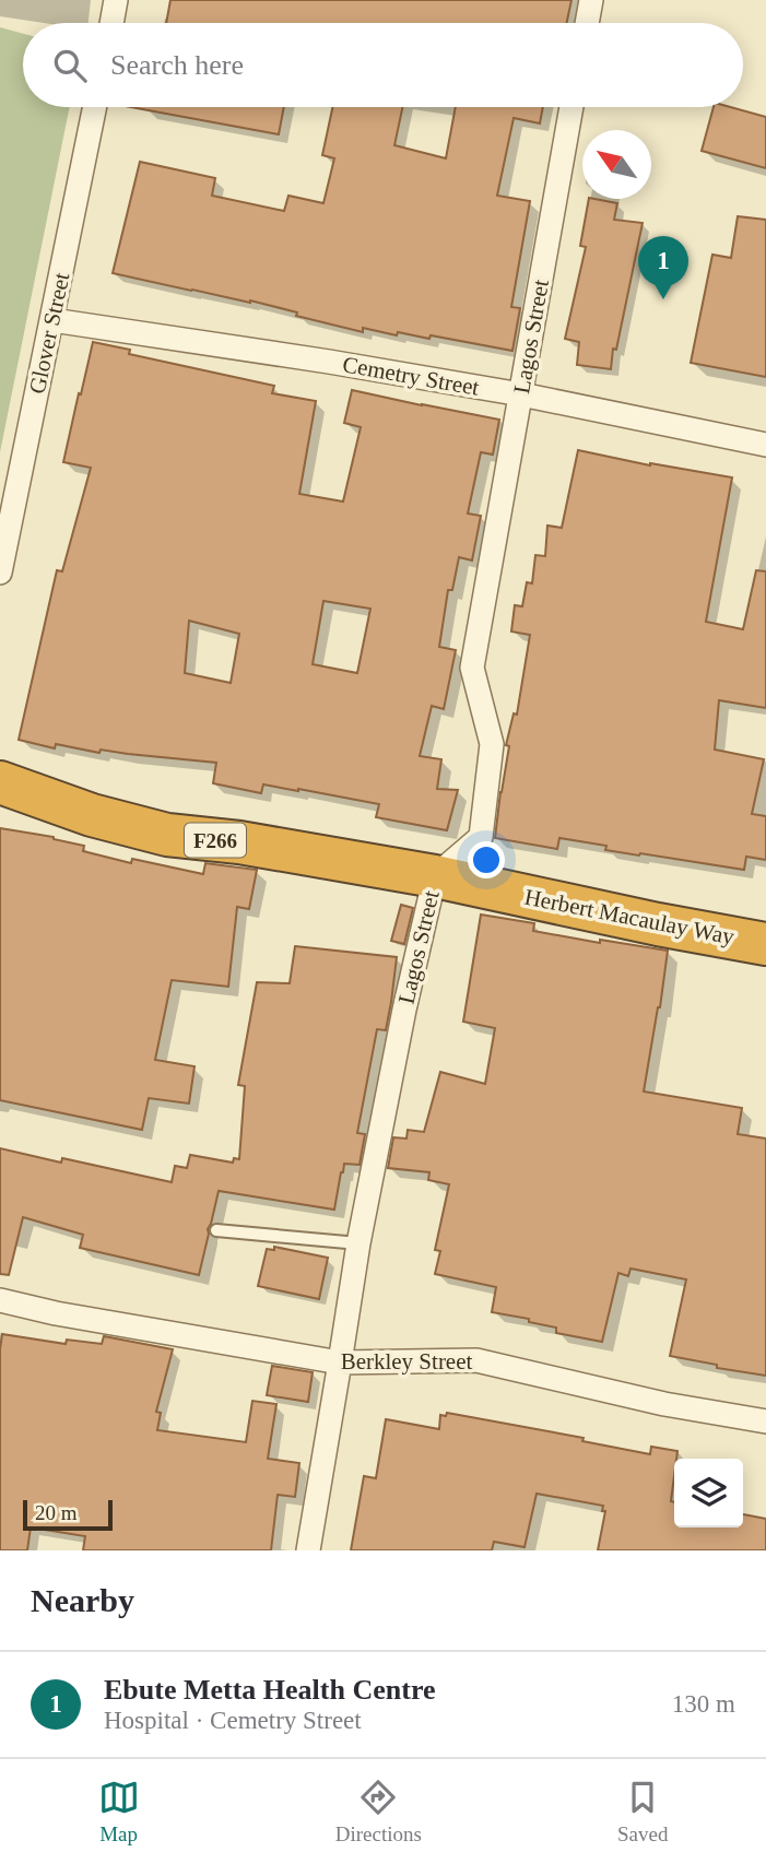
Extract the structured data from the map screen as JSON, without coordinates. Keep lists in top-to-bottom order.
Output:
{
  "streets": {
    "highway": ["F266", "Herbert Macaulay Way"],
    "street": [
      "Glover Street",
      "Lagos Street",
      "Cemetry Street",
      "Berkley Street"
    ]
  },
  "crossings": [
    ["Glover Street", "Cemetry Street"],
    ["Lagos Street", "Cemetry Street"],
    ["Lagos Street", "Herbert Macaulay Way"],
    ["Lagos Street", "Berkley Street"]
  ],
  "scale_bar": "20 m",
  "north": "top left",
  "page": {
    "search": "Search here",
    "pins": "1",
    "scale": "20 m",
    "heading": "Nearby",
    "list": [
      {
        "mark": "1",
        "name": "Ebute Metta Health Centre",
        "note": "Hospital · Cemetry Street",
        "value": "130 m"
      }
    ],
    "nav": ["Map", "Directions", "Saved"]
  }
}
